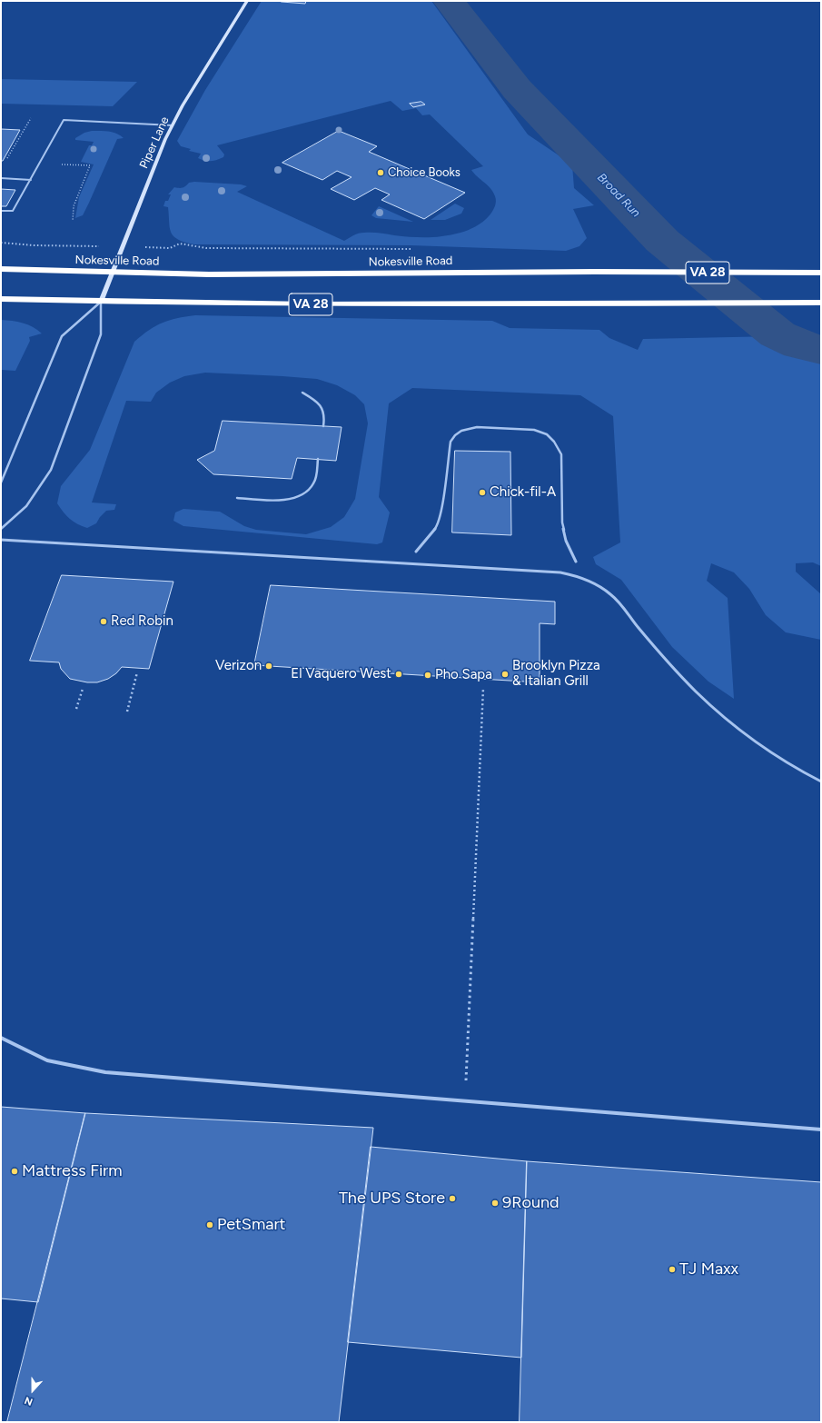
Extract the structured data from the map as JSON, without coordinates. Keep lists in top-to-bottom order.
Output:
{
  "streets": {
    "highway": ["Nokesville Road", "VA 28"],
    "street": ["Piper Lane"]
  },
  "crossings": [
    ["Piper Lane", "Nokesville Road"],
    ["Piper Lane", "VA 28"]
  ],
  "water": ["Broad Run"],
  "places": [
    "Choice Books",
    "Chick-fil-A",
    "Red Robin",
    "Verizon",
    "El Vaquero West",
    "Brooklyn Pizza & Italian Grill",
    "Pho Sapa",
    "Mattress Firm",
    "The UPS Store",
    "9Round",
    "PetSmart",
    "TJ Maxx"
  ],
  "north": "bottom"
}
